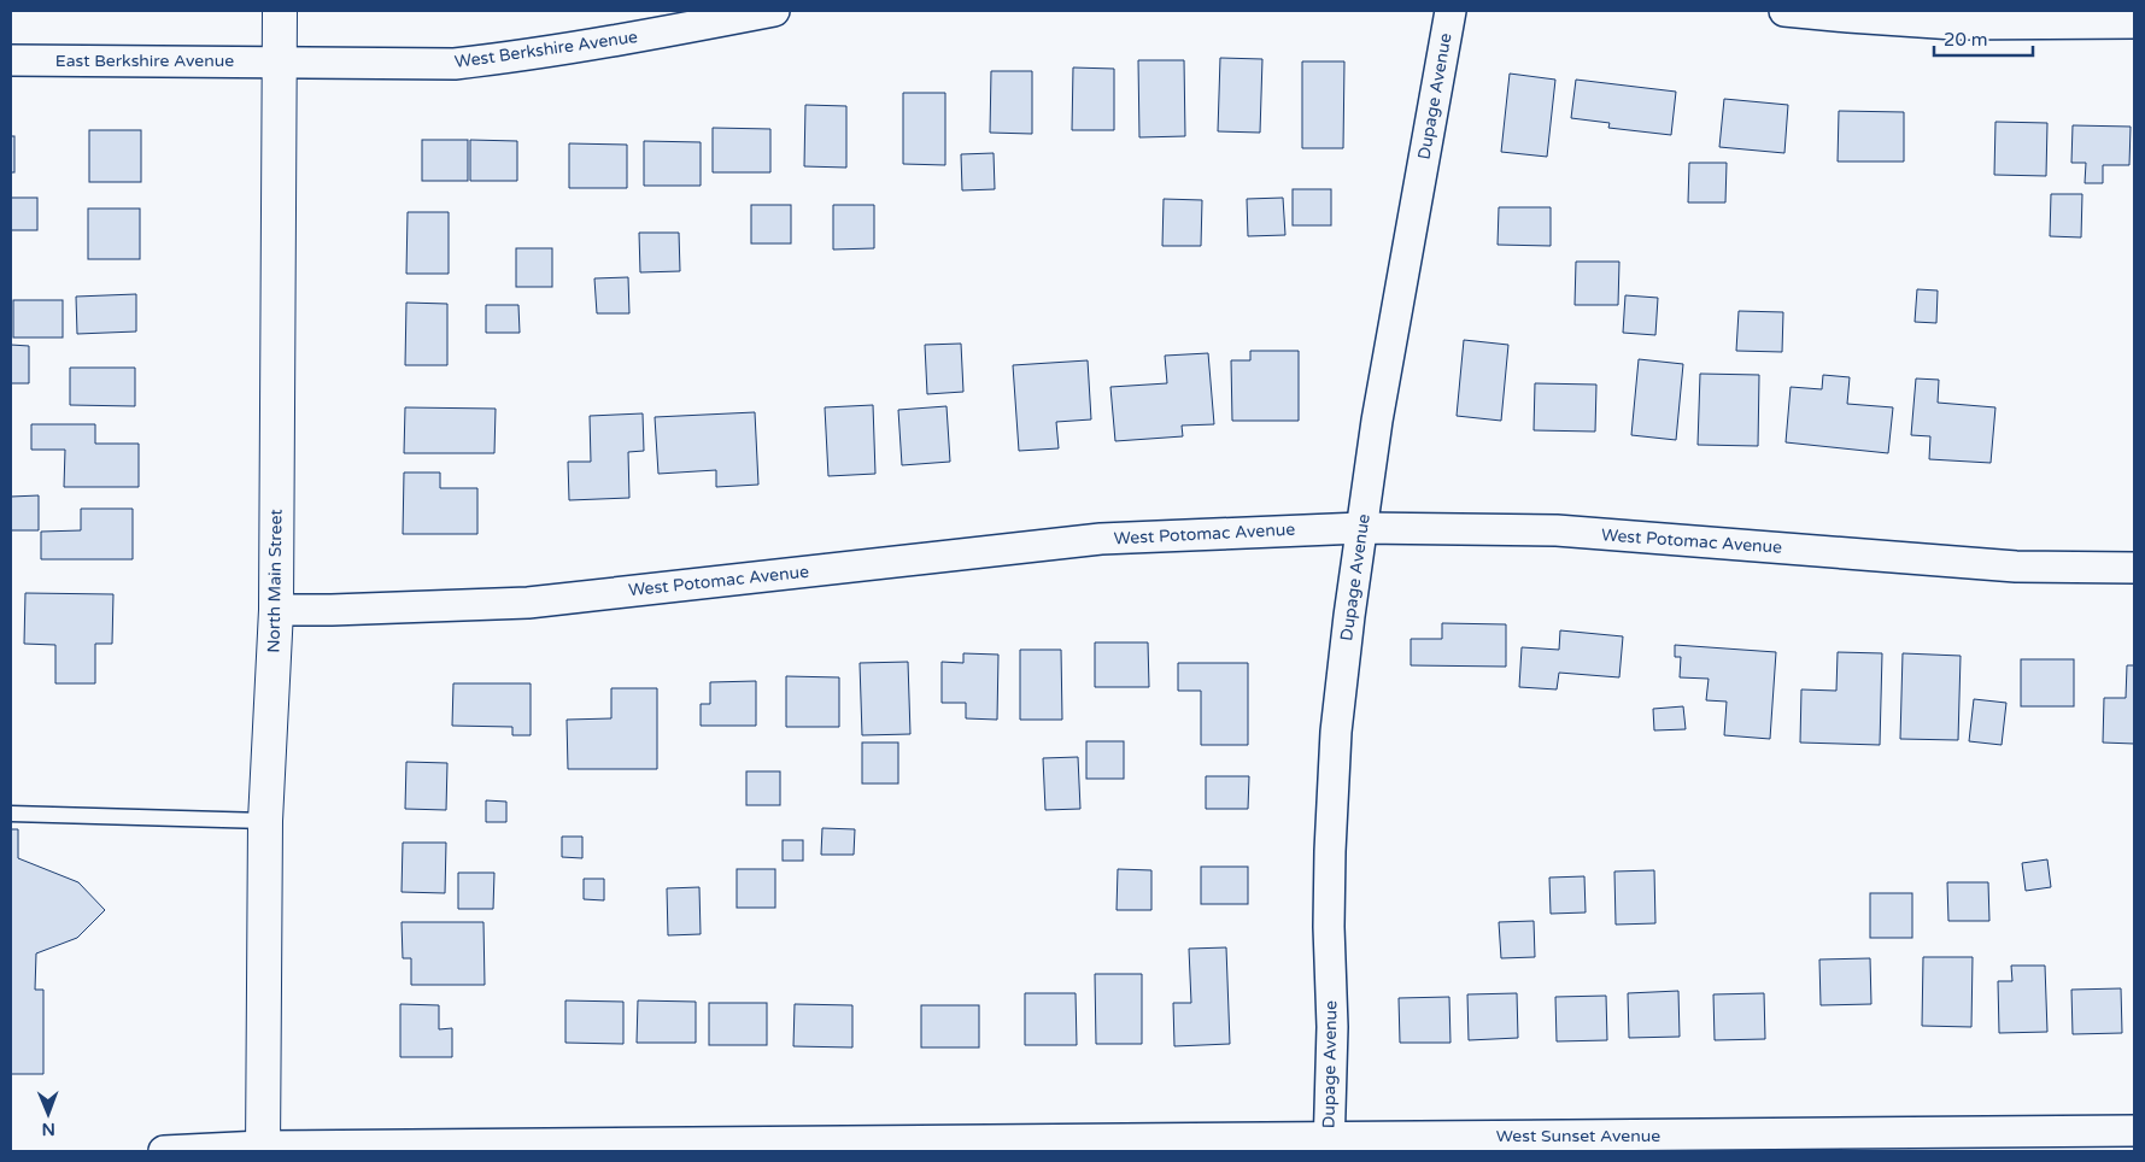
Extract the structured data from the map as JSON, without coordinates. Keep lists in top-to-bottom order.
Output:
{
  "streets": {
    "street": [
      "West Berkshire Avenue",
      "East Berkshire Avenue",
      "Dupage Avenue",
      "West Potomac Avenue",
      "North Main Street",
      "West Sunset Avenue"
    ]
  },
  "crossings": [
    ["West Berkshire Avenue", "East Berkshire Avenue"],
    ["West Berkshire Avenue", "North Main Street"],
    ["East Berkshire Avenue", "North Main Street"],
    ["Dupage Avenue", "West Potomac Avenue"],
    ["Dupage Avenue", "West Sunset Avenue"],
    ["West Potomac Avenue", "North Main Street"],
    ["North Main Street", "West Sunset Avenue"]
  ],
  "scale_bar": "20 m",
  "north": "bottom"
}
